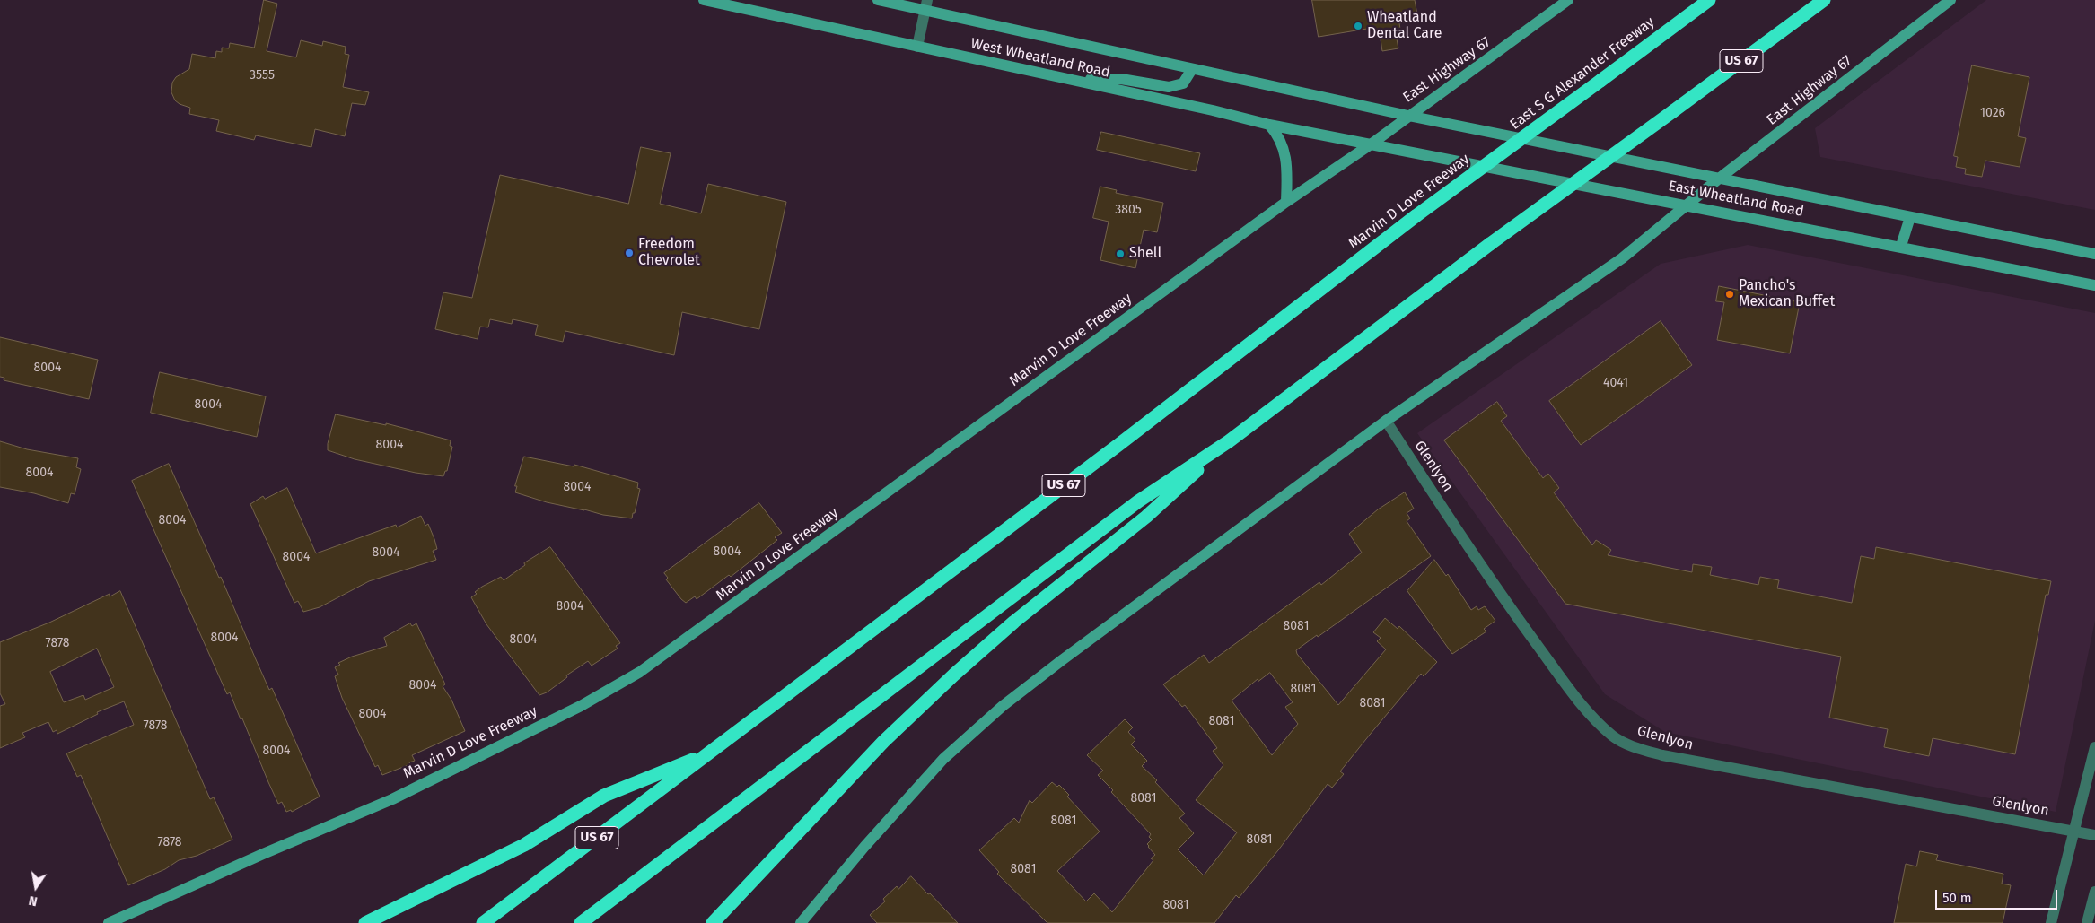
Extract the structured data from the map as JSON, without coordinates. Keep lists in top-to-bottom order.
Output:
{
  "streets": {
    "highway": ["US 67", "East S G Alexander Freeway", "Marvin D Love Freeway"],
    "main road": ["West Wheatland Road", "East Highway 67", "East Wheatland Road"],
    "street": ["Glenlyon"]
  },
  "crossings": [
    ["West Wheatland Road", "East Highway 67"],
    ["West Wheatland Road", "East Wheatland Road"],
    ["West Wheatland Road", "Marvin D Love Freeway"],
    ["East Highway 67", "East Wheatland Road"],
    ["East Highway 67", "Marvin D Love Freeway"],
    ["East S G Alexander Freeway", "Marvin D Love Freeway"],
    ["East Wheatland Road", "Marvin D Love Freeway"]
  ],
  "places": [
    "Wheatland Dental Care",
    "Freedom Chevrolet",
    "Shell",
    "Pancho's Mexican Buffet"
  ],
  "house_numbers": [
    "3555",
    "1026",
    "3805",
    "8004",
    "4041",
    "8004",
    "8004",
    "8004",
    "8004",
    "8004",
    "8004",
    "8004",
    "8004",
    "8004",
    "8081",
    "8004",
    "8004",
    "7878",
    "8004",
    "8081",
    "8081",
    "8004",
    "8081",
    "7878",
    "8004",
    "8081",
    "8081",
    "8081",
    "7878",
    "8081",
    "8081"
  ],
  "scale_bar": "50 m",
  "north": "bottom"
}
